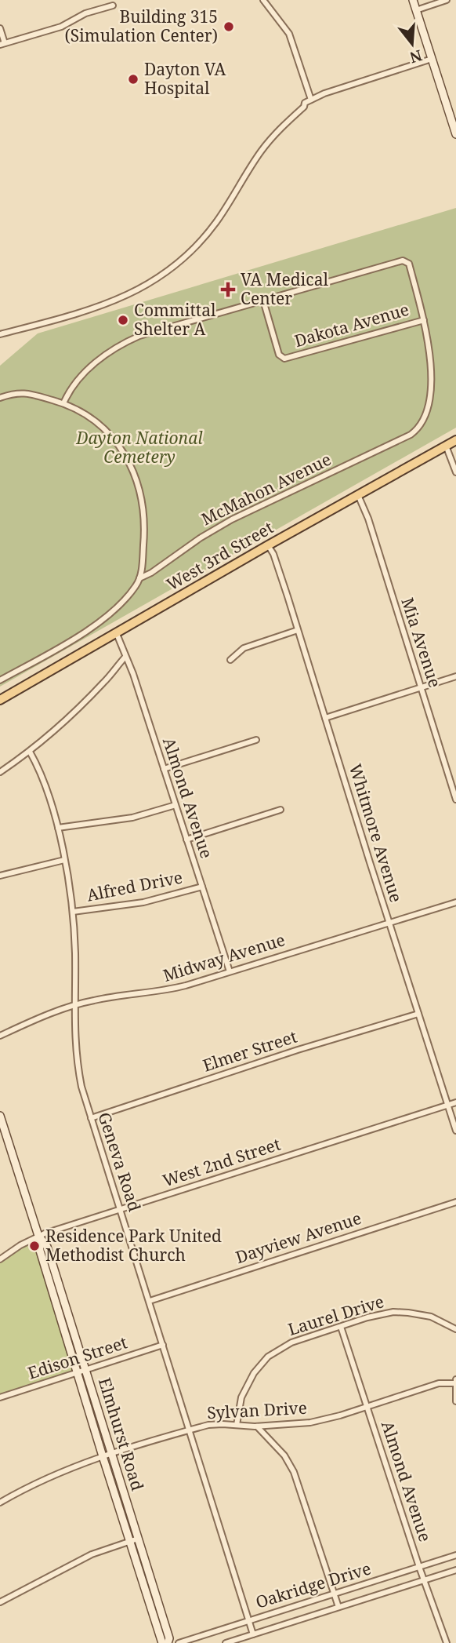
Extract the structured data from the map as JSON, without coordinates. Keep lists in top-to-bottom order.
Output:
{
  "streets": {
    "main road": ["West 3rd Street"],
    "street": [
      "Dakota Avenue",
      "McMahon Avenue",
      "Mia Avenue",
      "Almond Avenue",
      "Whitmore Avenue",
      "Alfred Drive",
      "Midway Avenue",
      "Elmer Street",
      "Geneva Road",
      "West 2nd Street",
      "Dayview Avenue",
      "Laurel Drive",
      "Edison Street",
      "Sylvan Drive",
      "Elmhurst Road",
      "Oakridge Drive"
    ]
  },
  "crossings": [
    ["Dakota Avenue", "McMahon Avenue"],
    ["West 3rd Street", "Mia Avenue"],
    ["West 3rd Street", "Almond Avenue"],
    ["West 3rd Street", "Whitmore Avenue"],
    ["Almond Avenue", "Alfred Drive"],
    ["Almond Avenue", "Midway Avenue"],
    ["Almond Avenue", "Laurel Drive"],
    ["Almond Avenue", "Sylvan Drive"],
    ["Almond Avenue", "Oakridge Drive"],
    ["Whitmore Avenue", "Midway Avenue"],
    ["Whitmore Avenue", "Elmer Street"],
    ["Whitmore Avenue", "West 2nd Street"],
    ["Alfred Drive", "Geneva Road"],
    ["Midway Avenue", "Geneva Road"],
    ["Elmer Street", "Geneva Road"],
    ["Geneva Road", "West 2nd Street"],
    ["Geneva Road", "Dayview Avenue"],
    ["Geneva Road", "Edison Street"],
    ["Geneva Road", "Sylvan Drive"],
    ["Geneva Road", "Oakridge Drive"],
    ["West 2nd Street", "Elmhurst Road"],
    ["Laurel Drive", "Sylvan Drive"],
    ["Edison Street", "Elmhurst Road"],
    ["Sylvan Drive", "Elmhurst Road"]
  ],
  "parks": ["Dayton National Cemetery"],
  "places": {
    "other": [
      "Building 315 (Simulation Center)",
      "Dayton VA Hospital",
      "Committal Shelter A",
      "Residence Park United Methodist Church"
    ],
    "health": ["VA Medical Center"]
  },
  "north": "bottom"
}
